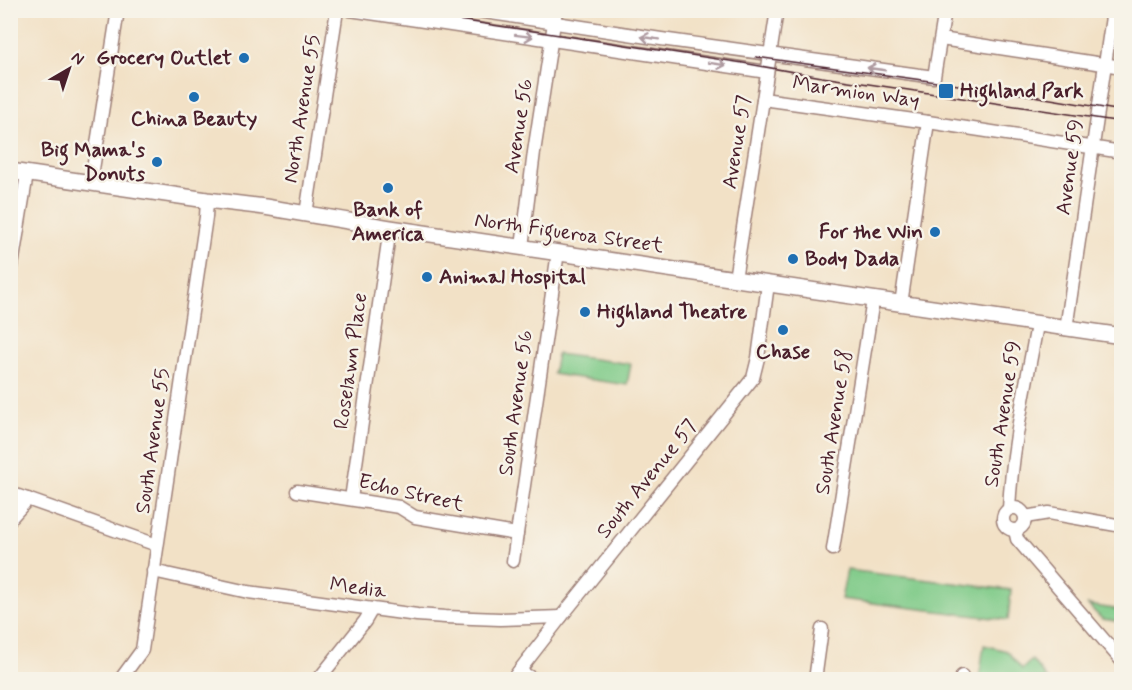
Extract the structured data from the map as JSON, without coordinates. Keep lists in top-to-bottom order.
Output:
{
  "streets": {
    "main road": ["North Figueroa Street"],
    "street": [
      "Marmion Way",
      "North Avenue 55",
      "Avenue 56",
      "Avenue 57",
      "Avenue 59",
      "Roselawn Place",
      "South Avenue 56",
      "South Avenue 59",
      "South Avenue 58",
      "South Avenue 55",
      "South Avenue 57",
      "Echo Street",
      "Media"
    ]
  },
  "crossings": [
    ["Marmion Way", "Avenue 56"],
    ["Marmion Way", "Avenue 57"],
    ["Marmion Way", "Avenue 59"],
    ["North Avenue 55", "North Figueroa Street"],
    ["Avenue 56", "North Figueroa Street"],
    ["Avenue 57", "North Figueroa Street"],
    ["Avenue 59", "North Figueroa Street"],
    ["North Figueroa Street", "Roselawn Place"],
    ["North Figueroa Street", "South Avenue 56"],
    ["North Figueroa Street", "South Avenue 59"],
    ["North Figueroa Street", "South Avenue 58"],
    ["North Figueroa Street", "South Avenue 55"],
    ["North Figueroa Street", "South Avenue 57"],
    ["Roselawn Place", "Echo Street"],
    ["South Avenue 56", "Echo Street"],
    ["South Avenue 55", "Media"],
    ["South Avenue 57", "Media"]
  ],
  "places": {
    "other": [
      "Grocery Outlet",
      "China Beauty",
      "Big Mama's Donuts",
      "Bank of America",
      "For the Win",
      "Body Dada",
      "Animal Hospital",
      "Highland Theatre",
      "Chase"
    ],
    "transit": ["Highland Park"]
  },
  "north": "top right"
}
